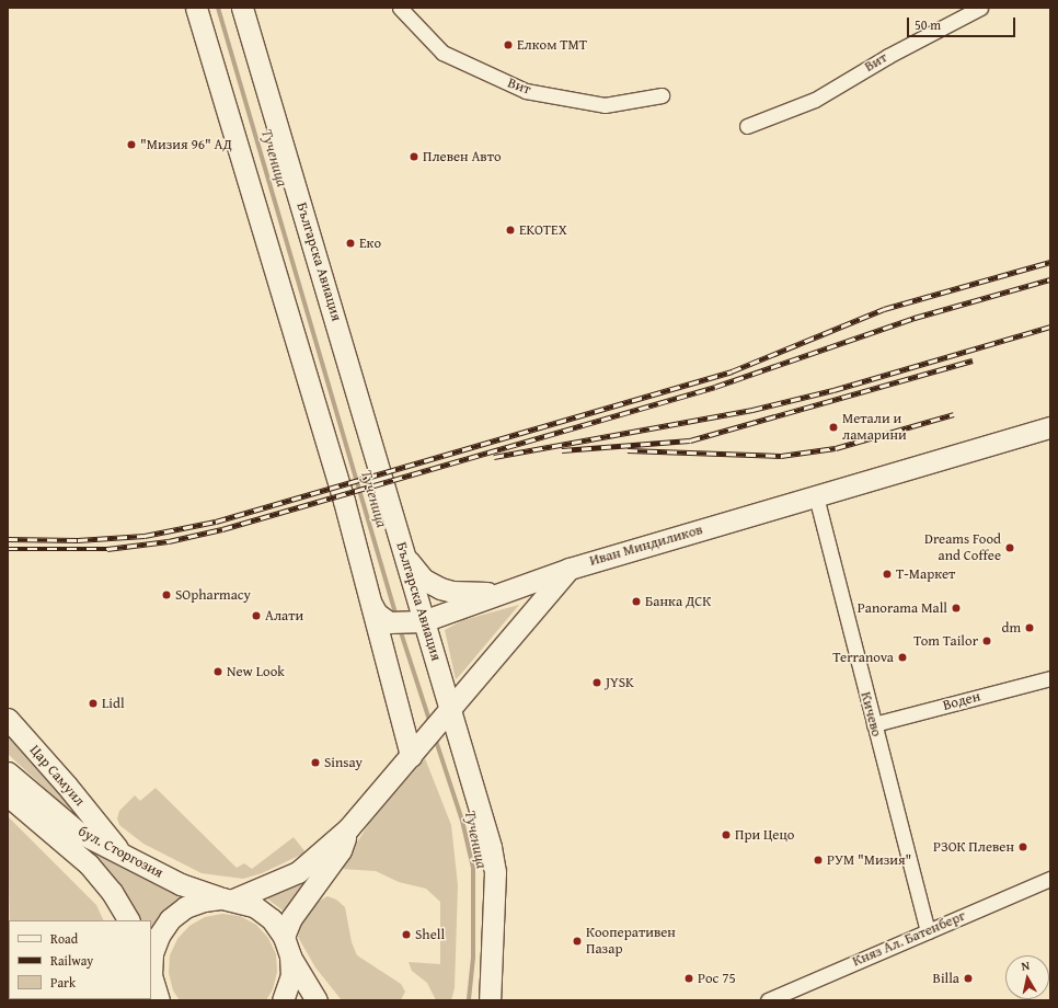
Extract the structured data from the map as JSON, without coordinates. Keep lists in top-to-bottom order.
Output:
{
  "streets": {
    "street": [
      "Вит",
      "Българска Авиация",
      "Иван Миндиликов",
      "Воден",
      "Кичево",
      "Цар Самуил",
      "бул. Сторгозия",
      "Княз Ал. Батенберг"
    ]
  },
  "crossings": [
    ["Българска Авиация", "Иван Миндиликов"],
    ["Иван Миндиликов", "Кичево"],
    ["Иван Миндиликов", "бул. Сторгозия"],
    ["Воден", "Кичево"],
    ["Кичево", "Княз Ал. Батенберг"],
    ["Цар Самуил", "бул. Сторгозия"]
  ],
  "water": ["Тученица"],
  "places": [
    "Елком ТМТ",
    "\"Мизия 96\" АД",
    "Плевен Авто",
    "EKOTEX",
    "Еко",
    "Метали и ламарини",
    "Dreams Food and Coffee",
    "Т-Маркет",
    "SOpharmacy",
    "Банка ДСК",
    "Panorama Mall",
    "Алати",
    "dm",
    "Tom Tailor",
    "Terranova",
    "New Look",
    "JYSK",
    "Lidl",
    "Sinsay",
    "При Цецо",
    "РЗОК Плевен",
    "РУМ \"Мизия\"",
    "Shell",
    "Кооперативен Пазар",
    "Рос 75",
    "Billa"
  ],
  "legend": ["Road", "Railway", "Park"],
  "scale_bar": "50 m",
  "north": "top"
}
